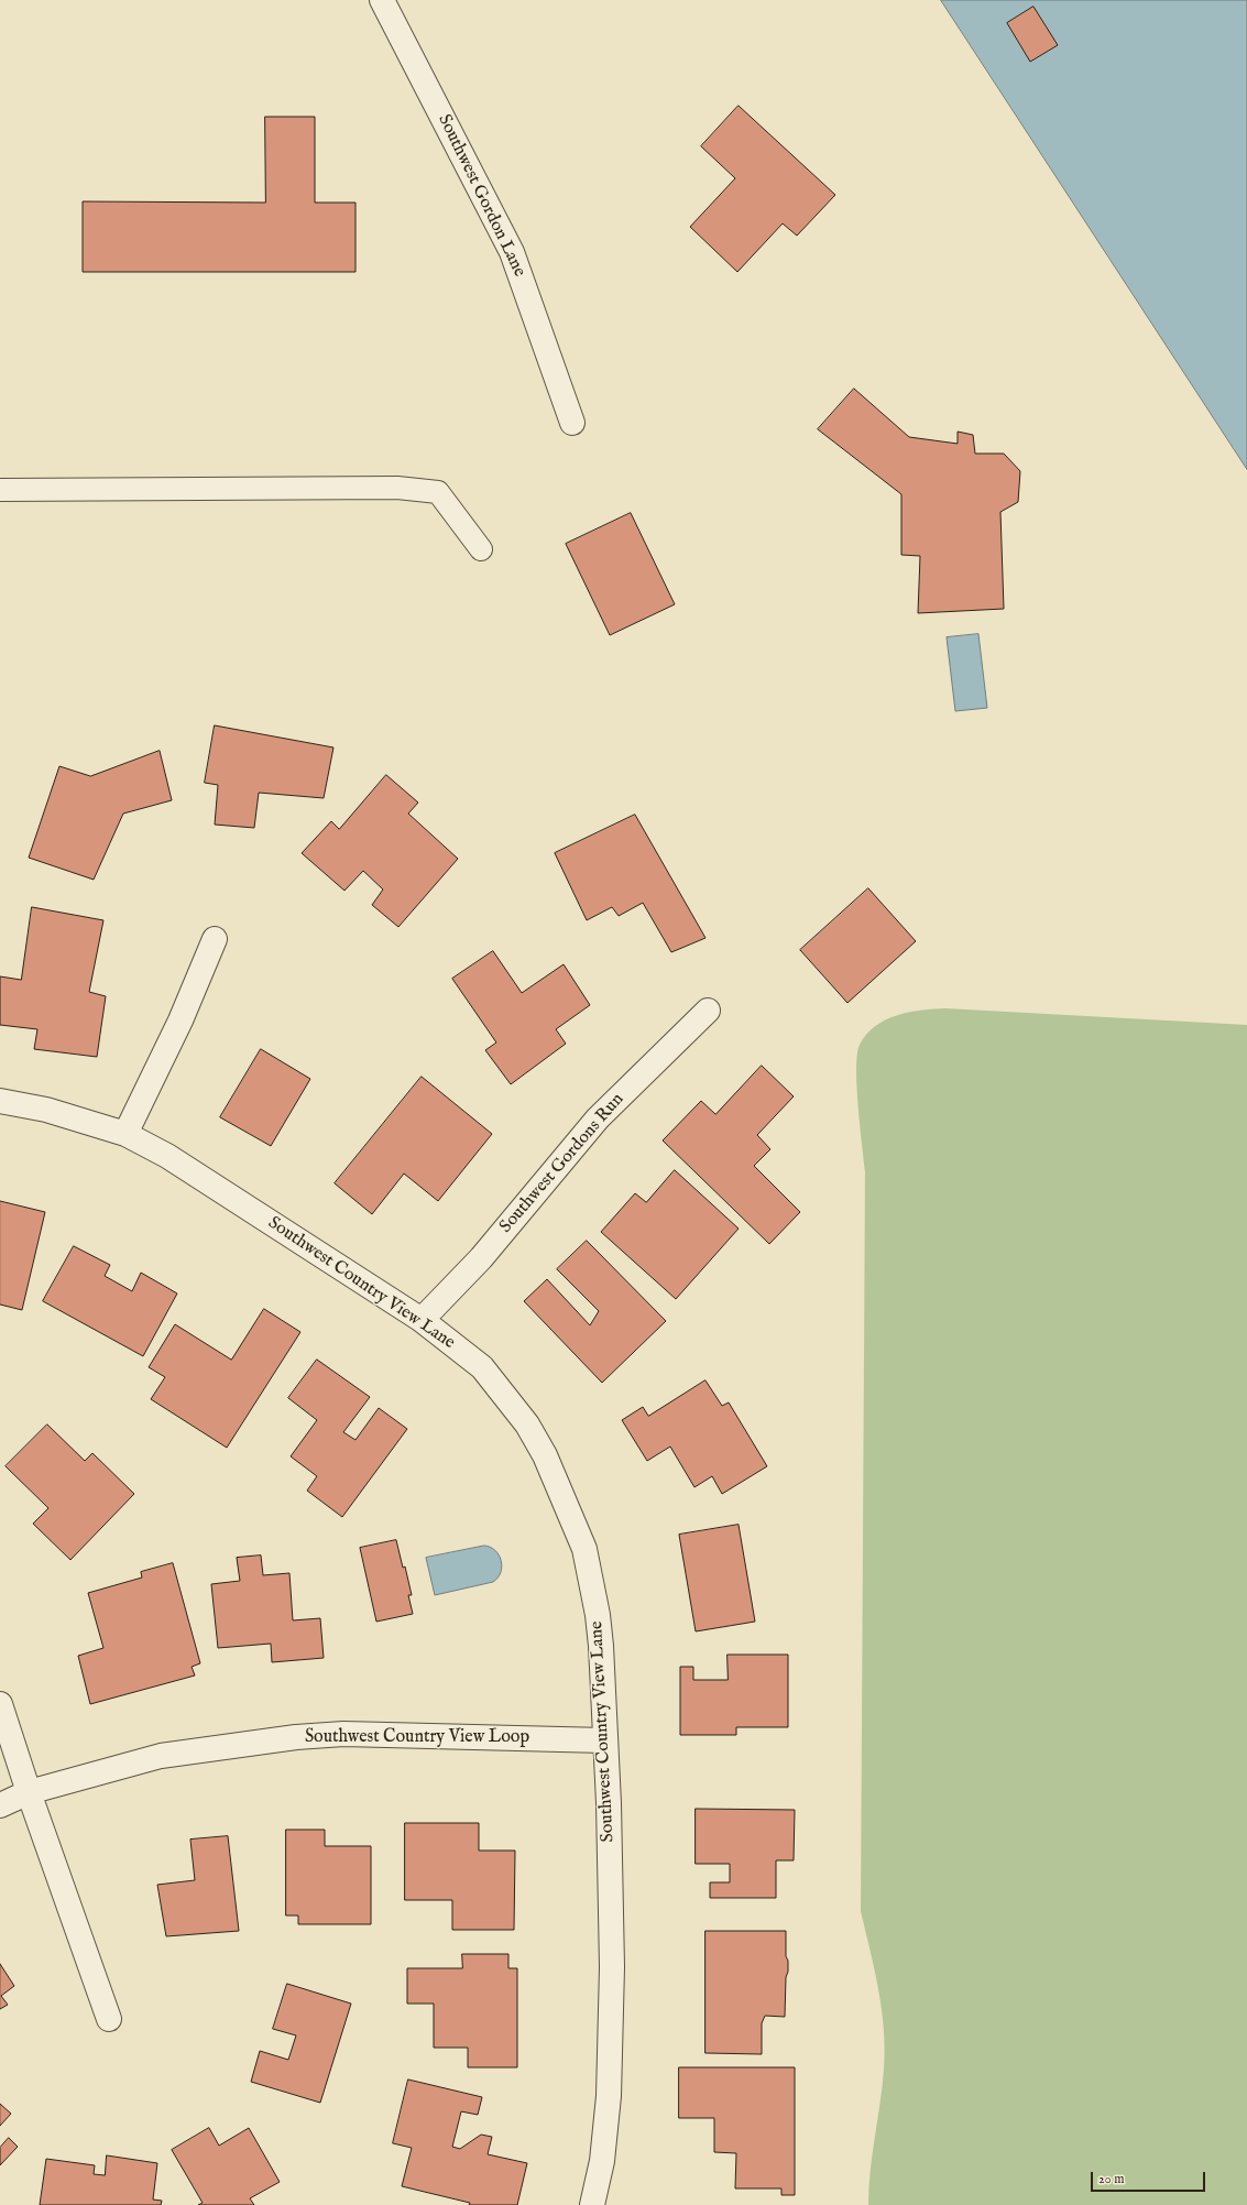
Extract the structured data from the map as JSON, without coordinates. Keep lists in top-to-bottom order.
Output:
{
  "streets": {
    "street": [
      "Southwest Gordon Lane",
      "Southwest Gordons Run",
      "Southwest Country View Lane",
      "Southwest Country View Loop"
    ]
  },
  "crossings": [
    ["Southwest Gordons Run", "Southwest Country View Lane"],
    ["Southwest Country View Lane", "Southwest Country View Loop"]
  ],
  "scale_bar": "20 m"
}
